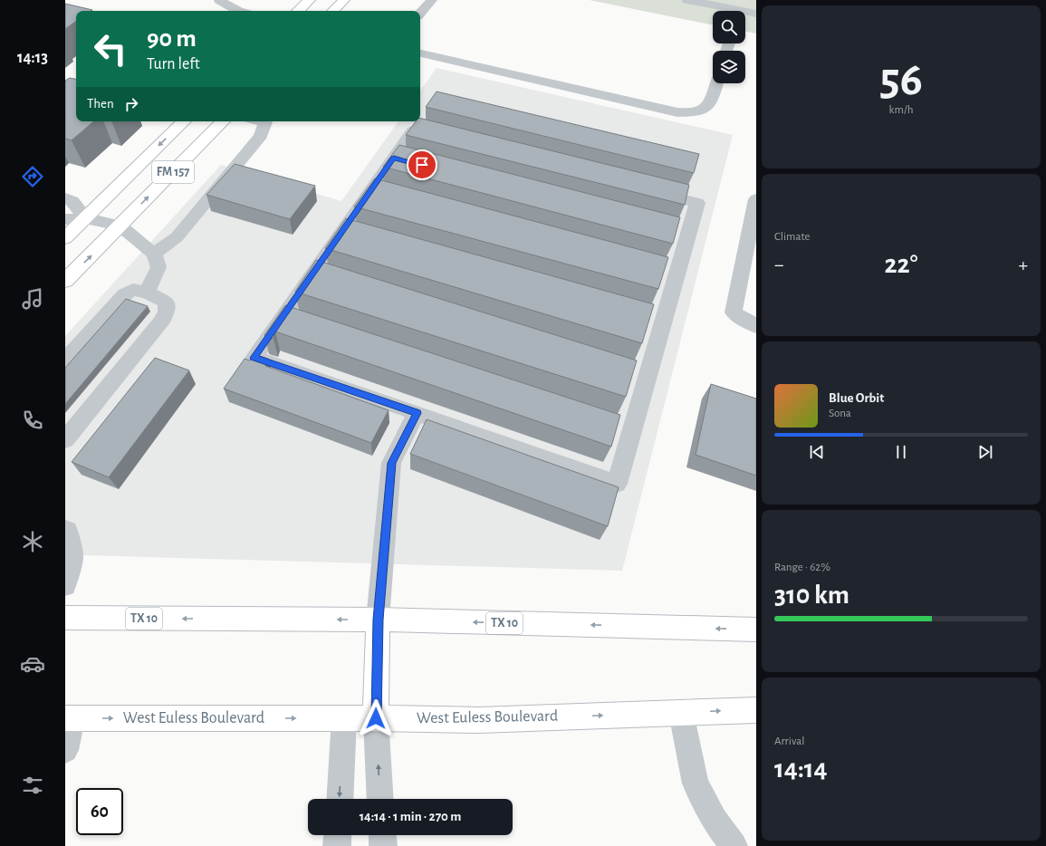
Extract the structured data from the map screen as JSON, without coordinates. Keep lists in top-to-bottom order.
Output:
{
  "streets": {
    "main road": ["FM 157", "TX 10", "West Euless Boulevard"]
  },
  "page": {
    "tabs": "14:13",
    "tile": [
      ["56", "km/h"],
      "Climate",
      ["Range · 62%", "310 km"],
      ["Arrival", "14:14"]
    ],
    "turn": ["90 m", "Turn left"],
    "then": "Then",
    "heat": ["−", "22°", "+"],
    "song": ["Blue Orbit", "Sona"],
    "limit": "60",
    "trip": "14:14 · 1 min · 270 m"
  }
}
